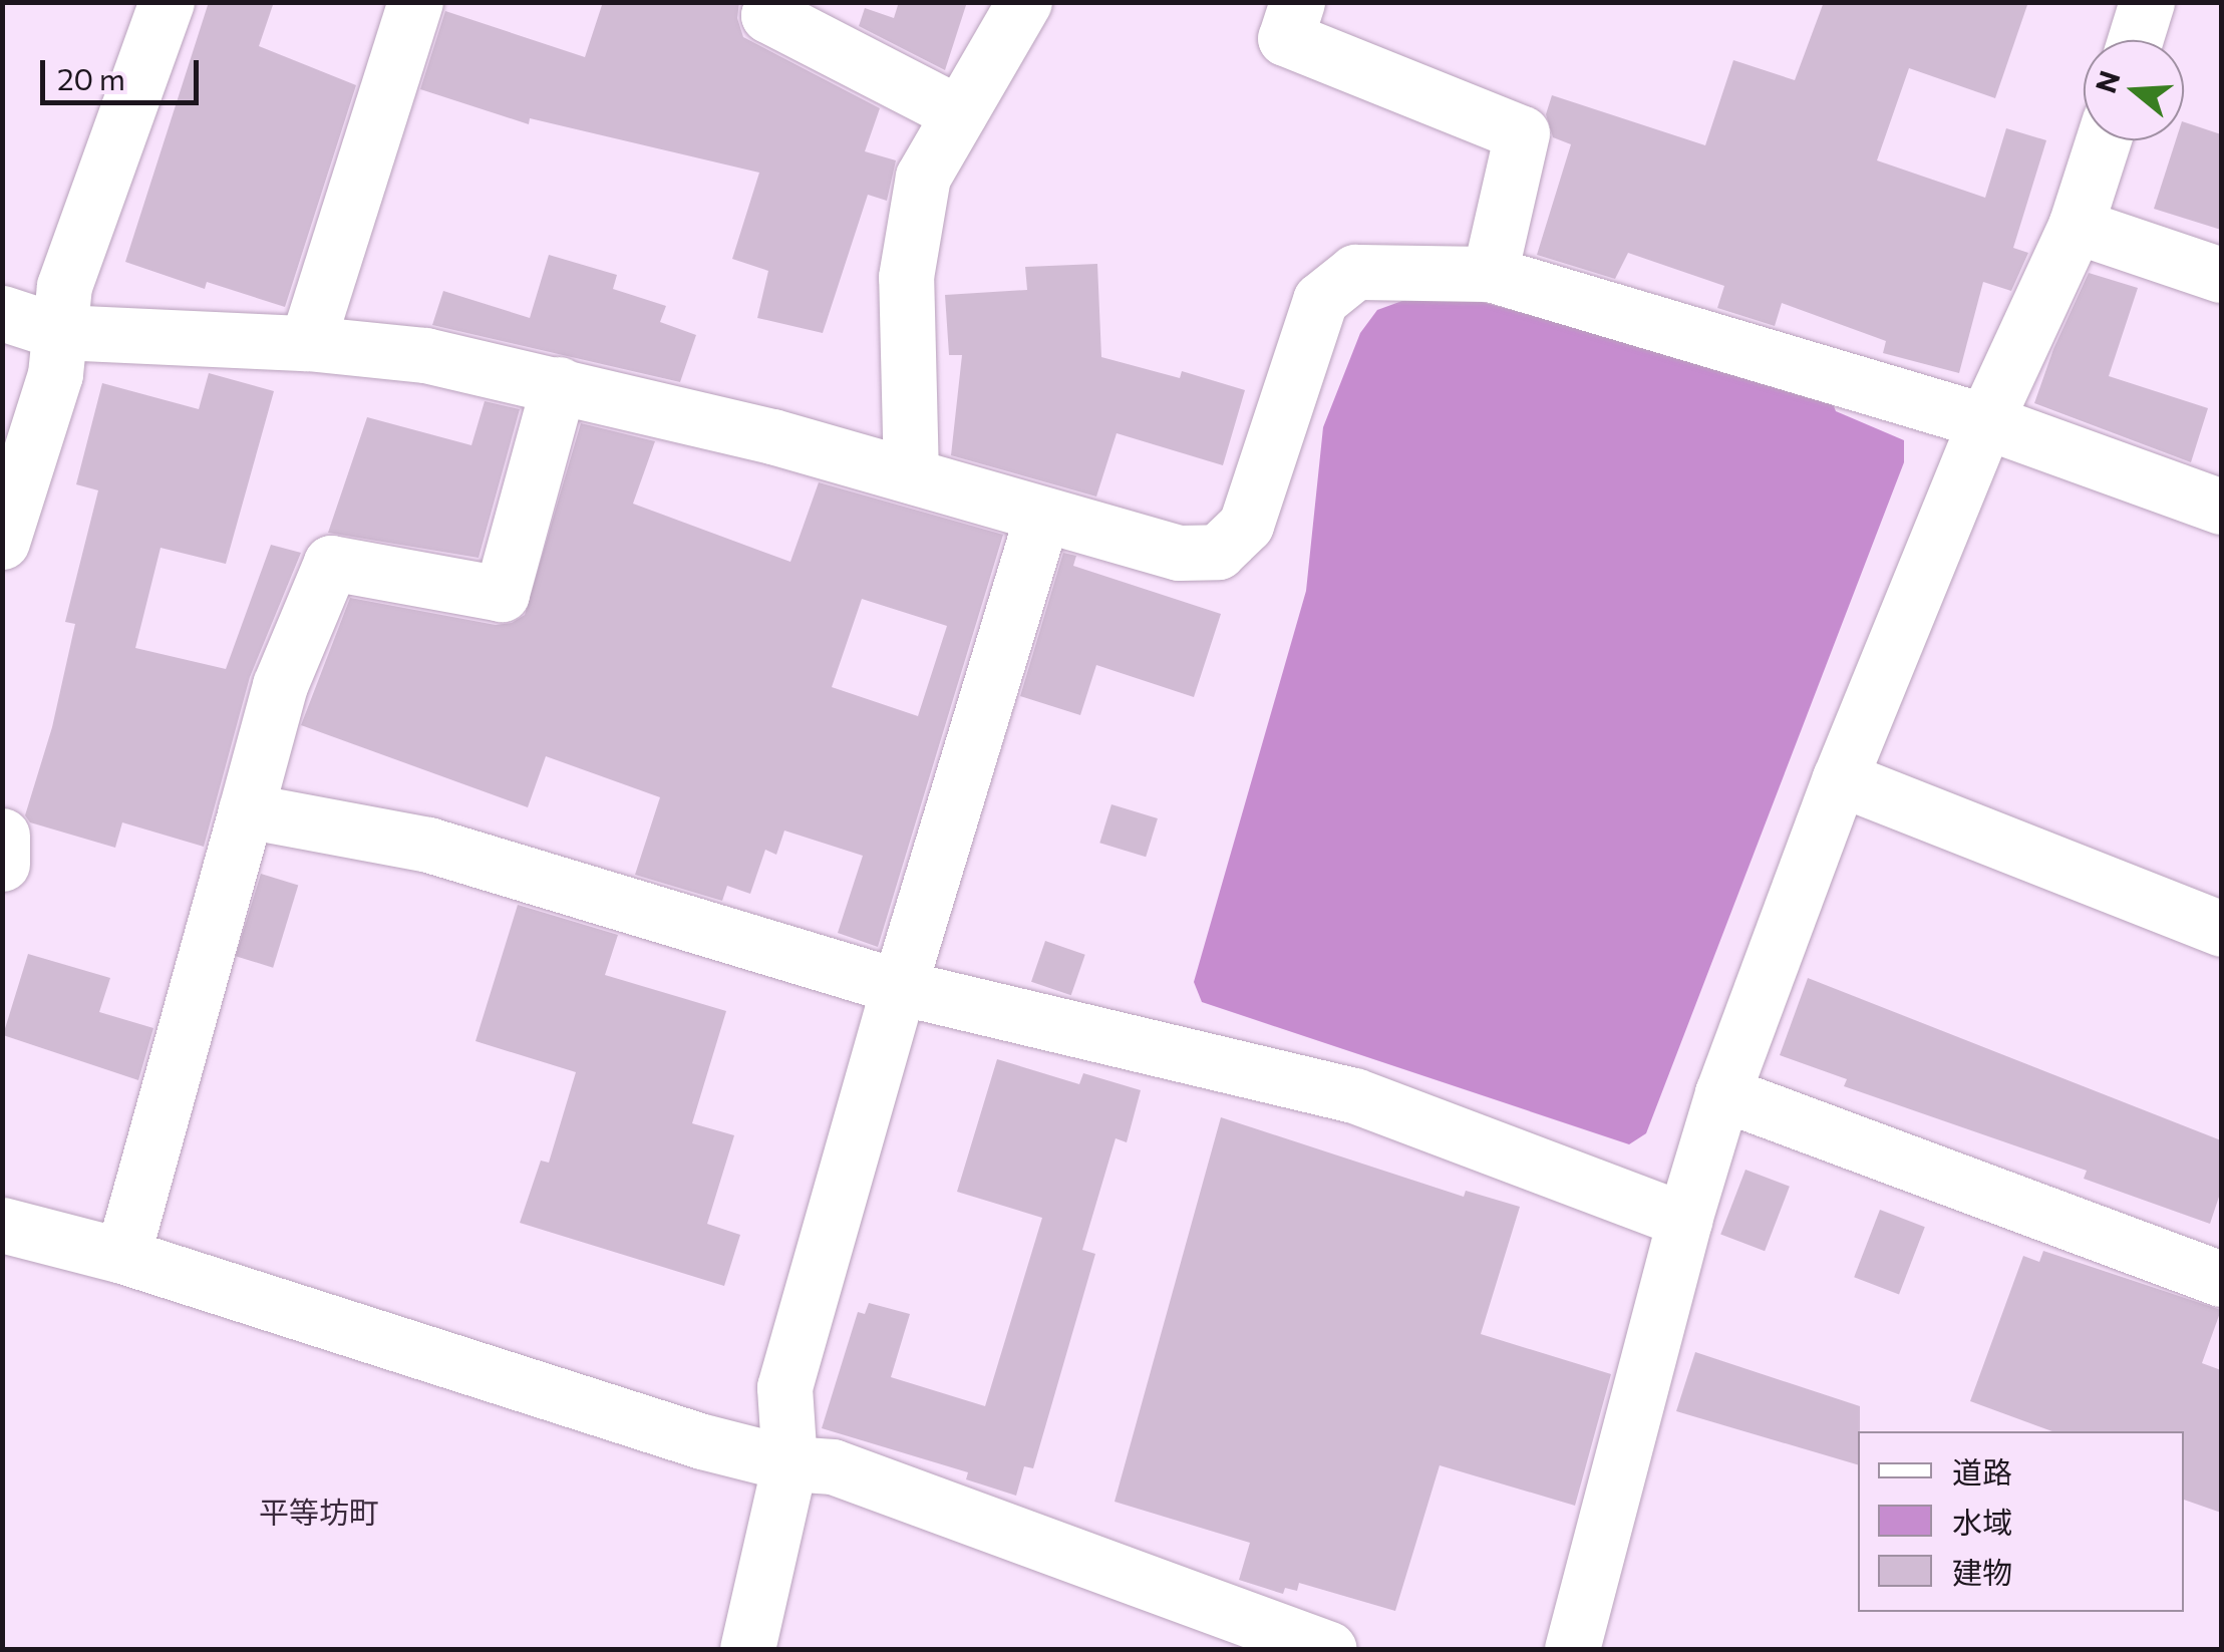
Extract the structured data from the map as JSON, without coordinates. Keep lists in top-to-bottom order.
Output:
{
  "districts": ["平等坊町"],
  "legend": ["道路", "水域", "建物"],
  "scale_bar": "20 m",
  "north": "left"
}
